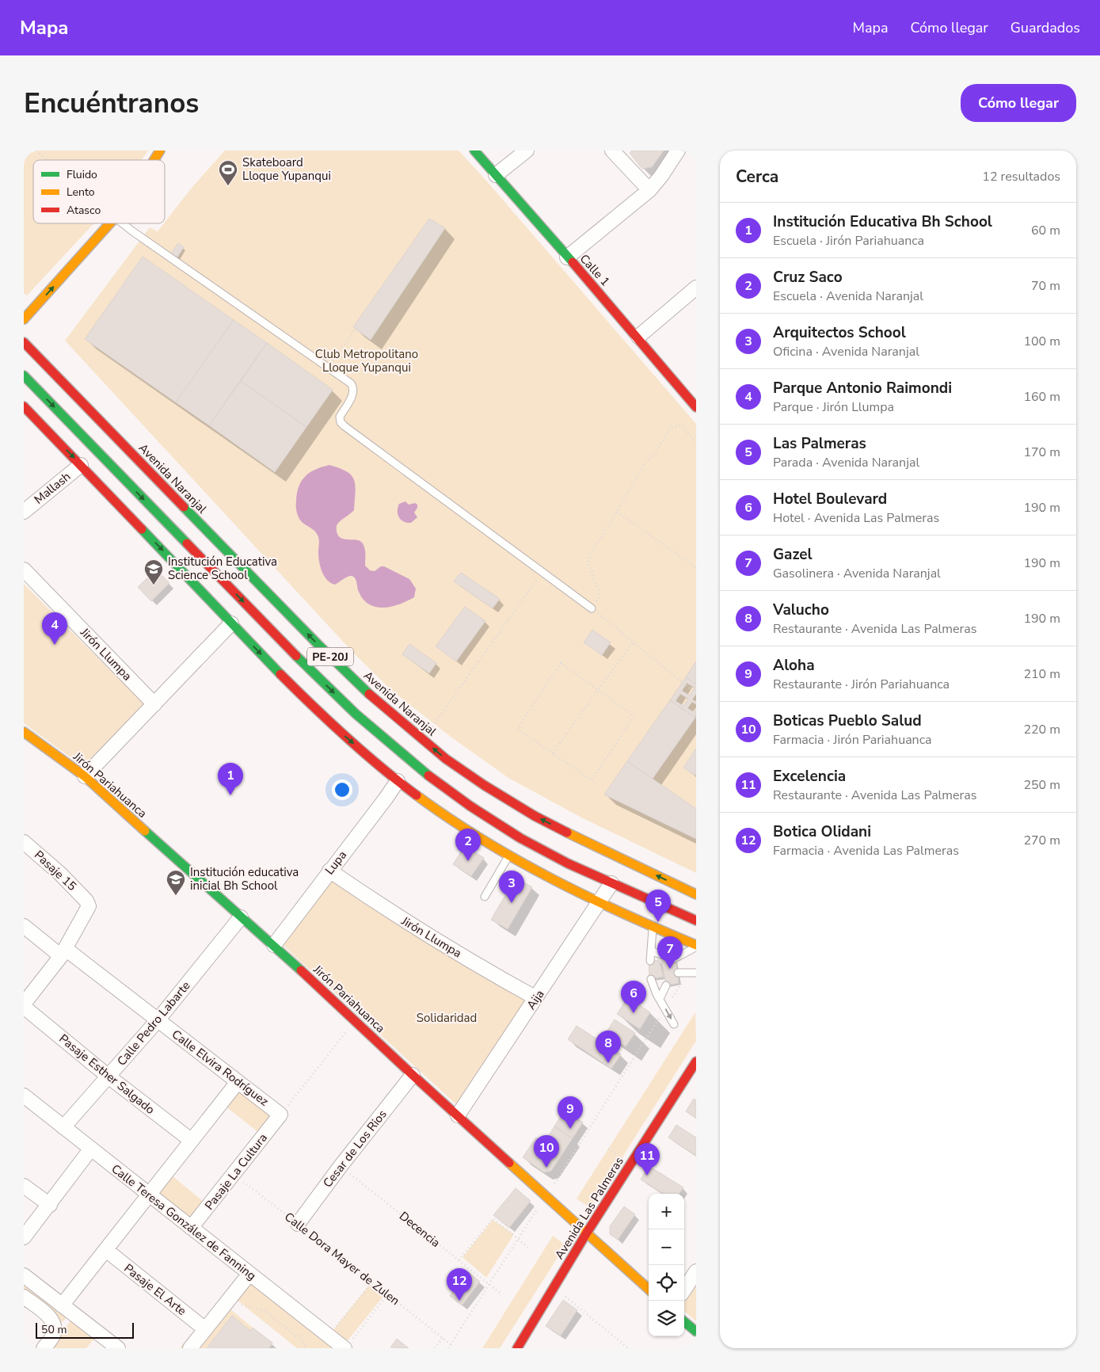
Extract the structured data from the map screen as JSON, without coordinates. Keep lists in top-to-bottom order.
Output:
{
  "streets": {
    "main road": [
      "Calle 1",
      "Avenida Naranjal",
      "PE-20J",
      "Jirón Pariahuanca",
      "Avenida Las Palmeras"
    ],
    "street": [
      "Mallash",
      "Jirón Llumpa",
      "Lupa",
      "Pasaje 15",
      "Aija",
      "Calle Pedro Labarte",
      "Calle Elvira Rodríguez",
      "Pasaje Esther Salgado",
      "Cesar de Los Rios",
      "Pasaje La Cultura",
      "Calle Teresa González de Fanning",
      "Pasaje El Arte"
    ],
    "path": ["Decencia", "Calle Dora Mayer de Zulen"]
  },
  "crossings": [
    ["Jirón Llumpa", "Lupa"],
    ["Jirón Llumpa", "Aija"],
    ["PE-20J", "Aija"],
    ["Jirón Pariahuanca", "Lupa"],
    ["Jirón Pariahuanca", "Aija"],
    ["Jirón Pariahuanca", "Calle Pedro Labarte"],
    ["Jirón Pariahuanca", "Cesar de Los Rios"],
    ["Jirón Pariahuanca", "Avenida Las Palmeras"],
    ["Pasaje 15", "Calle Elvira Rodríguez"],
    ["Calle Pedro Labarte", "Calle Elvira Rodríguez"],
    ["Calle Pedro Labarte", "Pasaje Esther Salgado"],
    ["Calle Pedro Labarte", "Calle Teresa González de Fanning"],
    ["Calle Elvira Rodríguez", "Pasaje La Cultura"],
    ["Cesar de Los Rios", "Decencia"],
    ["Cesar de Los Rios", "Calle Dora Mayer de Zulen"],
    ["Pasaje La Cultura", "Calle Teresa González de Fanning"],
    ["Pasaje La Cultura", "Calle Dora Mayer de Zulen"]
  ],
  "parks": ["Club Metropolitano Lloque Yupanqui", "Solidaridad"],
  "places": {
    "sports": ["Skateboard Lloque Yupanqui"],
    "school or university": ["Institución Educativa Science School", "Institución educativa inicial Bh School"]
  },
  "legend": ["Fluido", "Lento", "Atasco"],
  "scale_bar": "50 m",
  "page": {
    "header": "Mapa",
    "nav": ["Mapa", "Cómo llegar", "Guardados"],
    "buttons": "Cómo llegar",
    "title": "Encuéntranos",
    "heading": ["Cerca", "12 resultados"],
    "list": [
      {
        "mark": "1",
        "name": "Institución Educativa Bh School",
        "note": "Escuela · Jirón Pariahuanca",
        "value": "60 m"
      },
      {
        "mark": "2",
        "name": "Cruz Saco",
        "note": "Escuela · Avenida Naranjal",
        "value": "70 m"
      },
      {
        "mark": "3",
        "name": "Arquitectos School",
        "note": "Oficina · Avenida Naranjal",
        "value": "100 m"
      },
      {
        "mark": "4",
        "name": "Parque Antonio Raimondi",
        "note": "Parque · Jirón Llumpa",
        "value": "160 m"
      },
      {
        "mark": "5",
        "name": "Las Palmeras",
        "note": "Parada · Avenida Naranjal",
        "value": "170 m"
      },
      {
        "mark": "6",
        "name": "Hotel Boulevard",
        "note": "Hotel · Avenida Las Palmeras",
        "value": "190 m"
      },
      {
        "mark": "7",
        "name": "Gazel",
        "note": "Gasolinera · Avenida Naranjal",
        "value": "190 m"
      },
      {
        "mark": "8",
        "name": "Valucho",
        "note": "Restaurante · Avenida Las Palmeras",
        "value": "190 m"
      },
      {
        "mark": "9",
        "name": "Aloha",
        "note": "Restaurante · Jirón Pariahuanca",
        "value": "210 m"
      },
      {
        "mark": "10",
        "name": "Boticas Pueblo Salud",
        "note": "Farmacia · Jirón Pariahuanca",
        "value": "220 m"
      },
      {
        "mark": "11",
        "name": "Excelencia",
        "note": "Restaurante · Avenida Las Palmeras",
        "value": "250 m"
      },
      {
        "mark": "12",
        "name": "Botica Olidani",
        "note": "Farmacia · Avenida Las Palmeras",
        "value": "270 m"
      }
    ],
    "pins": [
      "4",
      "1",
      "2",
      "3",
      "5",
      "7",
      "6",
      "8",
      "9",
      "10",
      "11",
      "12"
    ],
    "map_buttons": ["+", "−"],
    "scale": "50 m"
  }
}
